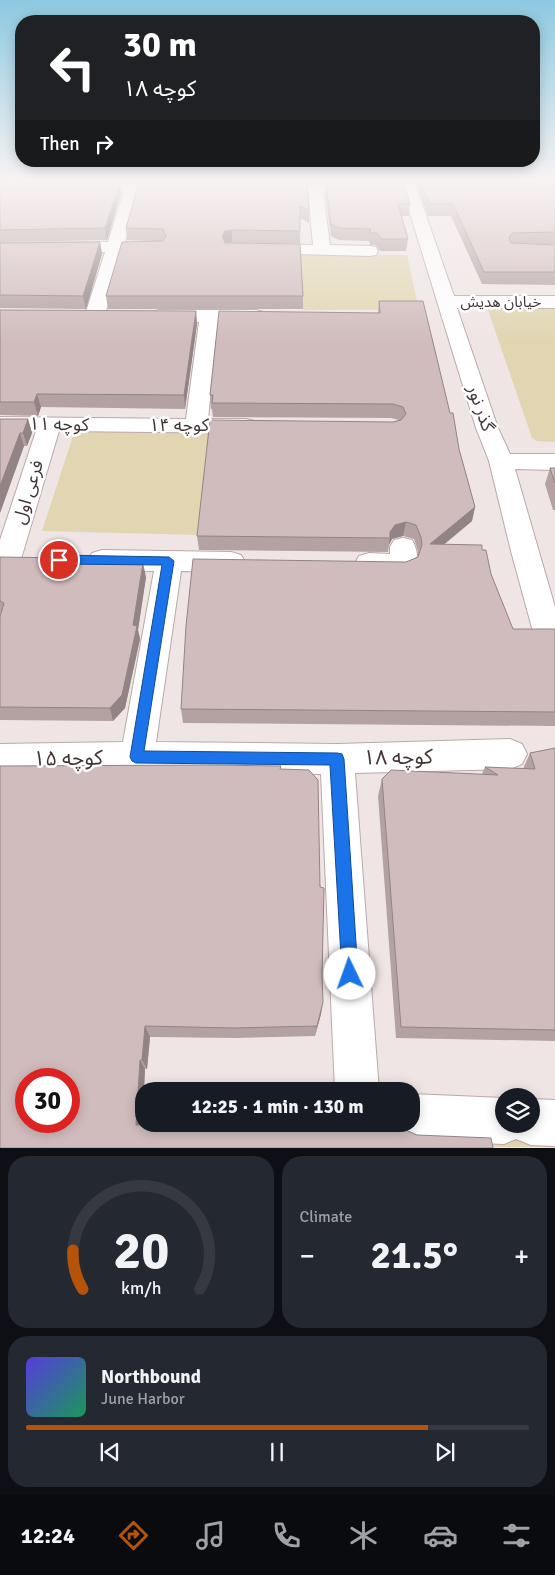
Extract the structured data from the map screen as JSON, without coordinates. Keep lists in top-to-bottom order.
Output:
{
  "streets": {
    "street": [
      "خیابان هدیش",
      "گذر نور",
      "کوچه ۱۱",
      "کوچه ۱۴",
      "فرعی اول",
      "کوچه ۱۸",
      "کوچه ۱۵"
    ]
  },
  "crossings": [
    ["خیابان هدیش", "گذر نور"],
    ["کوچه ۱۱", "کوچه ۱۴"],
    ["کوچه ۱۱", "فرعی اول"],
    ["کوچه ۱۸", "کوچه ۱۵"]
  ],
  "page": {
    "turn": ["30 m", "کوچه ۱۸"],
    "then": "Then",
    "limit": "30",
    "trip": "12:25 · 1 min · 130 m",
    "tile": "Climate",
    "heat": ["−", "21.5°", "+"],
    "song": ["Northbound", "June Harbor"],
    "tabs": "12:24",
    "gauge": ["20", "km/h"]
  }
}
